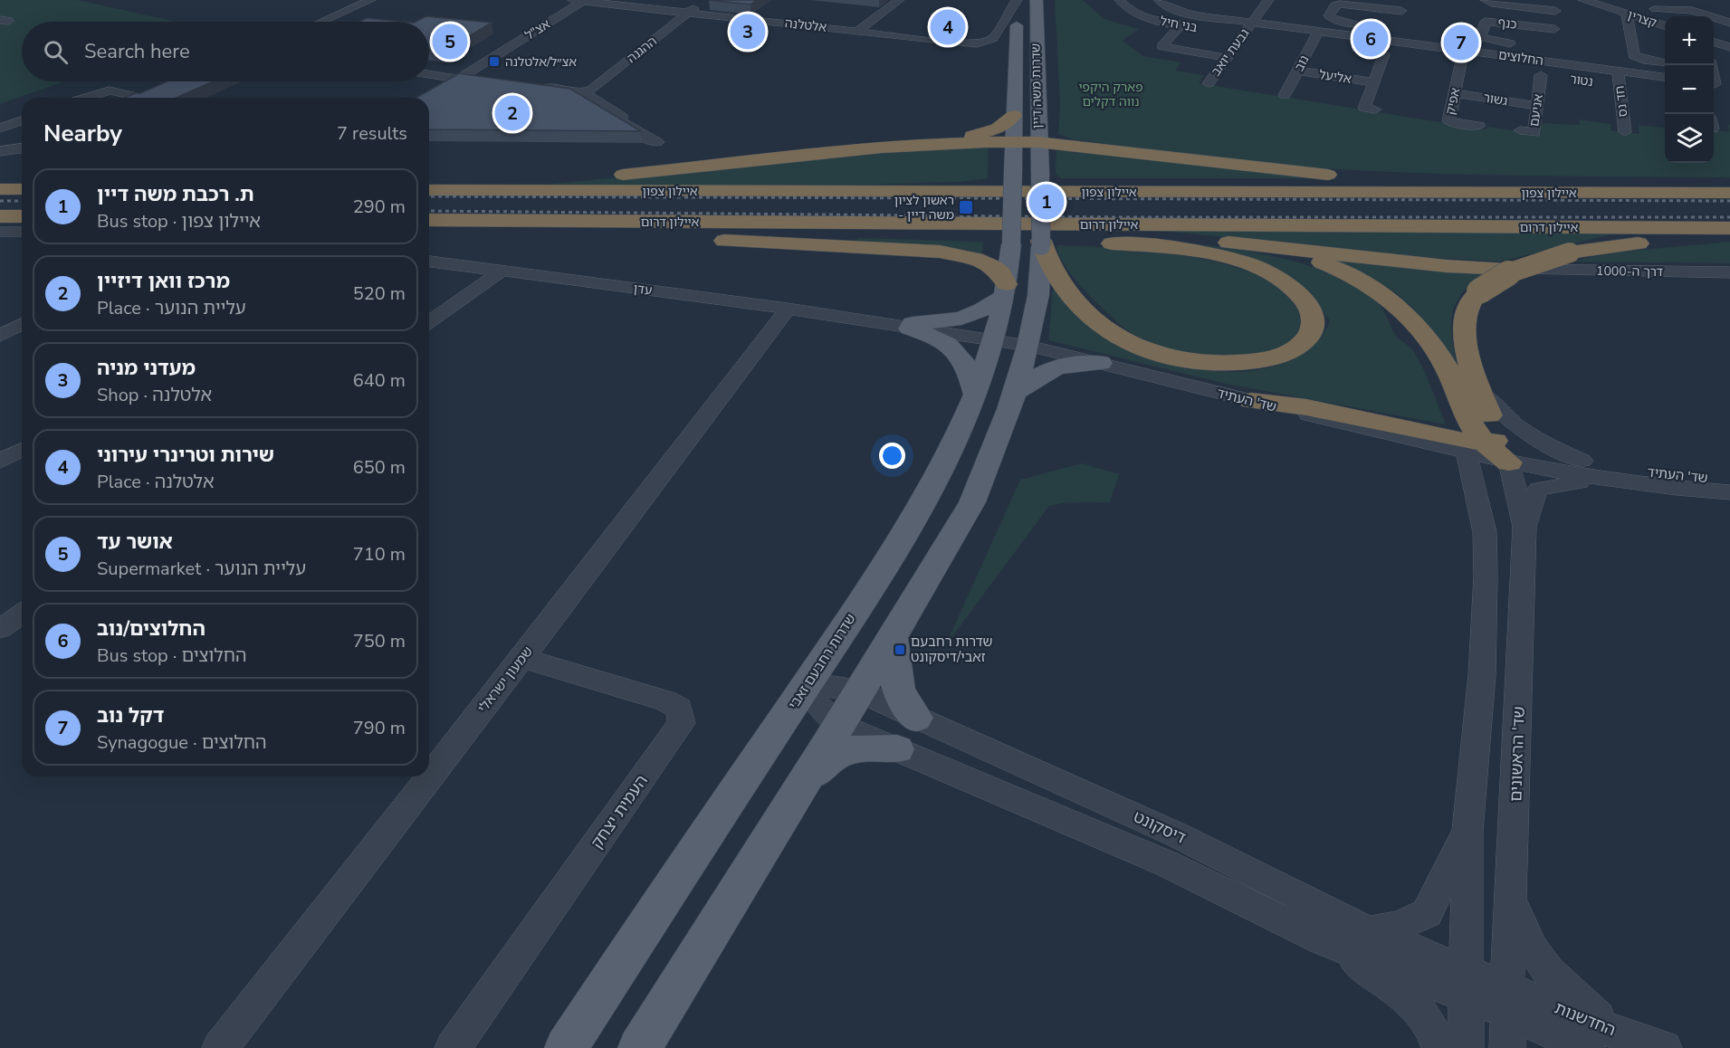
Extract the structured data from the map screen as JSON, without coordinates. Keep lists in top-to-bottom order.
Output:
{
  "streets": {
    "highway": ["איילון צפון", "איילון דרום"],
    "main road": ["שדרות משה דיין", "שדרות רחבעם זאבי"],
    "street": [
      "קצרין",
      "כנף",
      "בני חיל",
      "אלטלנה",
      "אצ\"ל",
      "ההגנה",
      "גבעת יואב",
      "החלוצים",
      "נוב",
      "אליעל",
      "גשור",
      "אפיק",
      "חד נס",
      "אניעם",
      "דרך ה-1000",
      "עדן",
      "שד' העתיד",
      "שמעון ישראלי",
      "שד' הראשונים",
      "העמית יצחק",
      "דיסקונט",
      "החדשנות"
    ]
  },
  "crossings": [
    ["אלטלנה", "אצ\"ל"],
    ["אלטלנה", "ההגנה"],
    ["אלטלנה", "שדרות משה דיין"],
    ["גבעת יואב", "החלוצים"],
    ["החלוצים", "נוב"],
    ["החלוצים", "אפיק"],
    ["החלוצים", "חד נס"],
    ["נוב", "אליעל"],
    ["שדרות משה דיין", "שדרות רחבעם זאבי"],
    ["גשור", "אפיק"],
    ["גשור", "אניעם"],
    ["עדן", "שד' העתיד"],
    ["עדן", "שדרות רחבעם זאבי"],
    ["עדן", "שמעון ישראלי"],
    ["שד' העתיד", "שד' הראשונים"],
    ["שדרות רחבעם זאבי", "דיסקונט"],
    ["שמעון ישראלי", "העמית יצחק"],
    ["שד' הראשונים", "החדשנות"],
    ["דיסקונט", "החדשנות"]
  ],
  "parks": ["פארק היקפי נווה דקלים"],
  "places": {
    "transit": ["אצ״ל/אלטלנה", "ראשון לציון - משה דיין", "שדרות רחבעם זאבי/דיסקונט"]
  },
  "page": {
    "pins": [
      "4",
      "3",
      "6",
      "5",
      "7",
      "2",
      "1"
    ],
    "map_buttons": ["+", "−"],
    "search": "Search here",
    "heading": ["Nearby", "7 results"],
    "list": [
      {
        "mark": "1",
        "name": "ת. רכבת משה דיין",
        "note": "Bus stop · איילון צפון",
        "value": "290 m"
      },
      {
        "mark": "2",
        "name": "מרכז וואן דיזיין",
        "note": "Place · עליית הנוער",
        "value": "520 m"
      },
      {
        "mark": "3",
        "name": "מעדני מניה",
        "note": "Shop · אלטלנה",
        "value": "640 m"
      },
      {
        "mark": "4",
        "name": "שירות וטרינרי עירוני",
        "note": "Place · אלטלנה",
        "value": "650 m"
      },
      {
        "mark": "5",
        "name": "אושר עד",
        "note": "Supermarket · עליית הנוער",
        "value": "710 m"
      },
      {
        "mark": "6",
        "name": "החלוצים/נוב",
        "note": "Bus stop · החלוצים",
        "value": "750 m"
      },
      {
        "mark": "7",
        "name": "דקל נוב",
        "note": "Synagogue · החלוצים",
        "value": "790 m"
      }
    ]
  }
}
